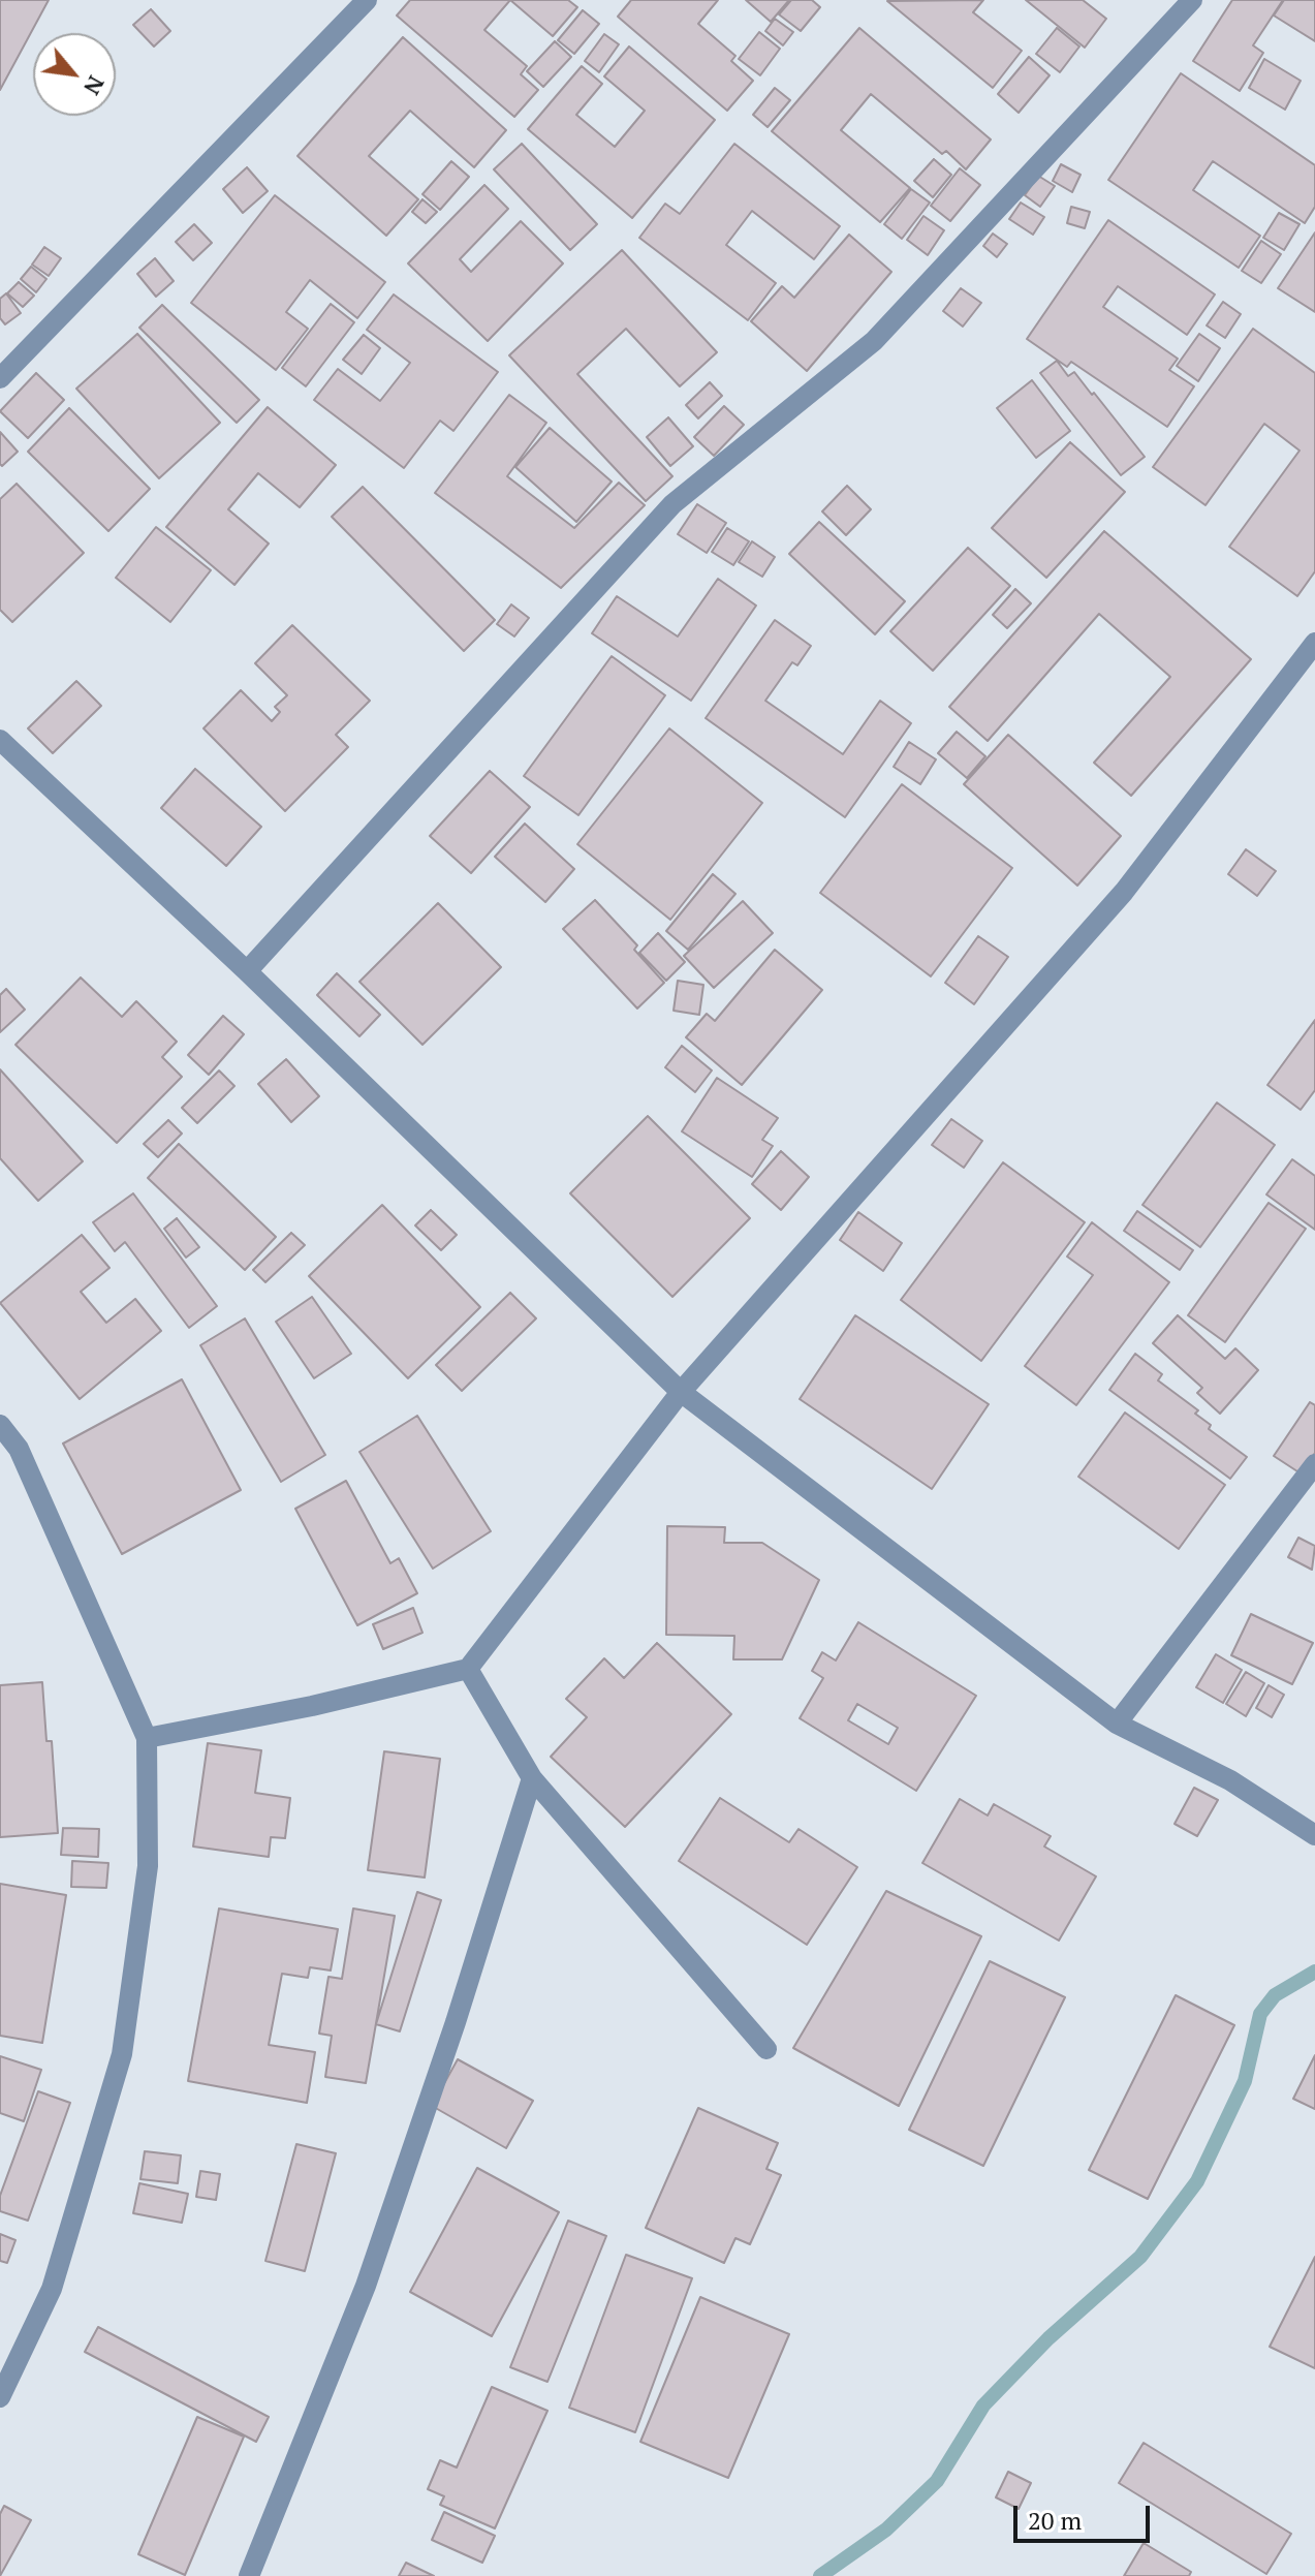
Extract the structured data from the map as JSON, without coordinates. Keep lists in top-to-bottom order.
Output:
{
  "scale_bar": "20 m",
  "north": "bottom right"
}
